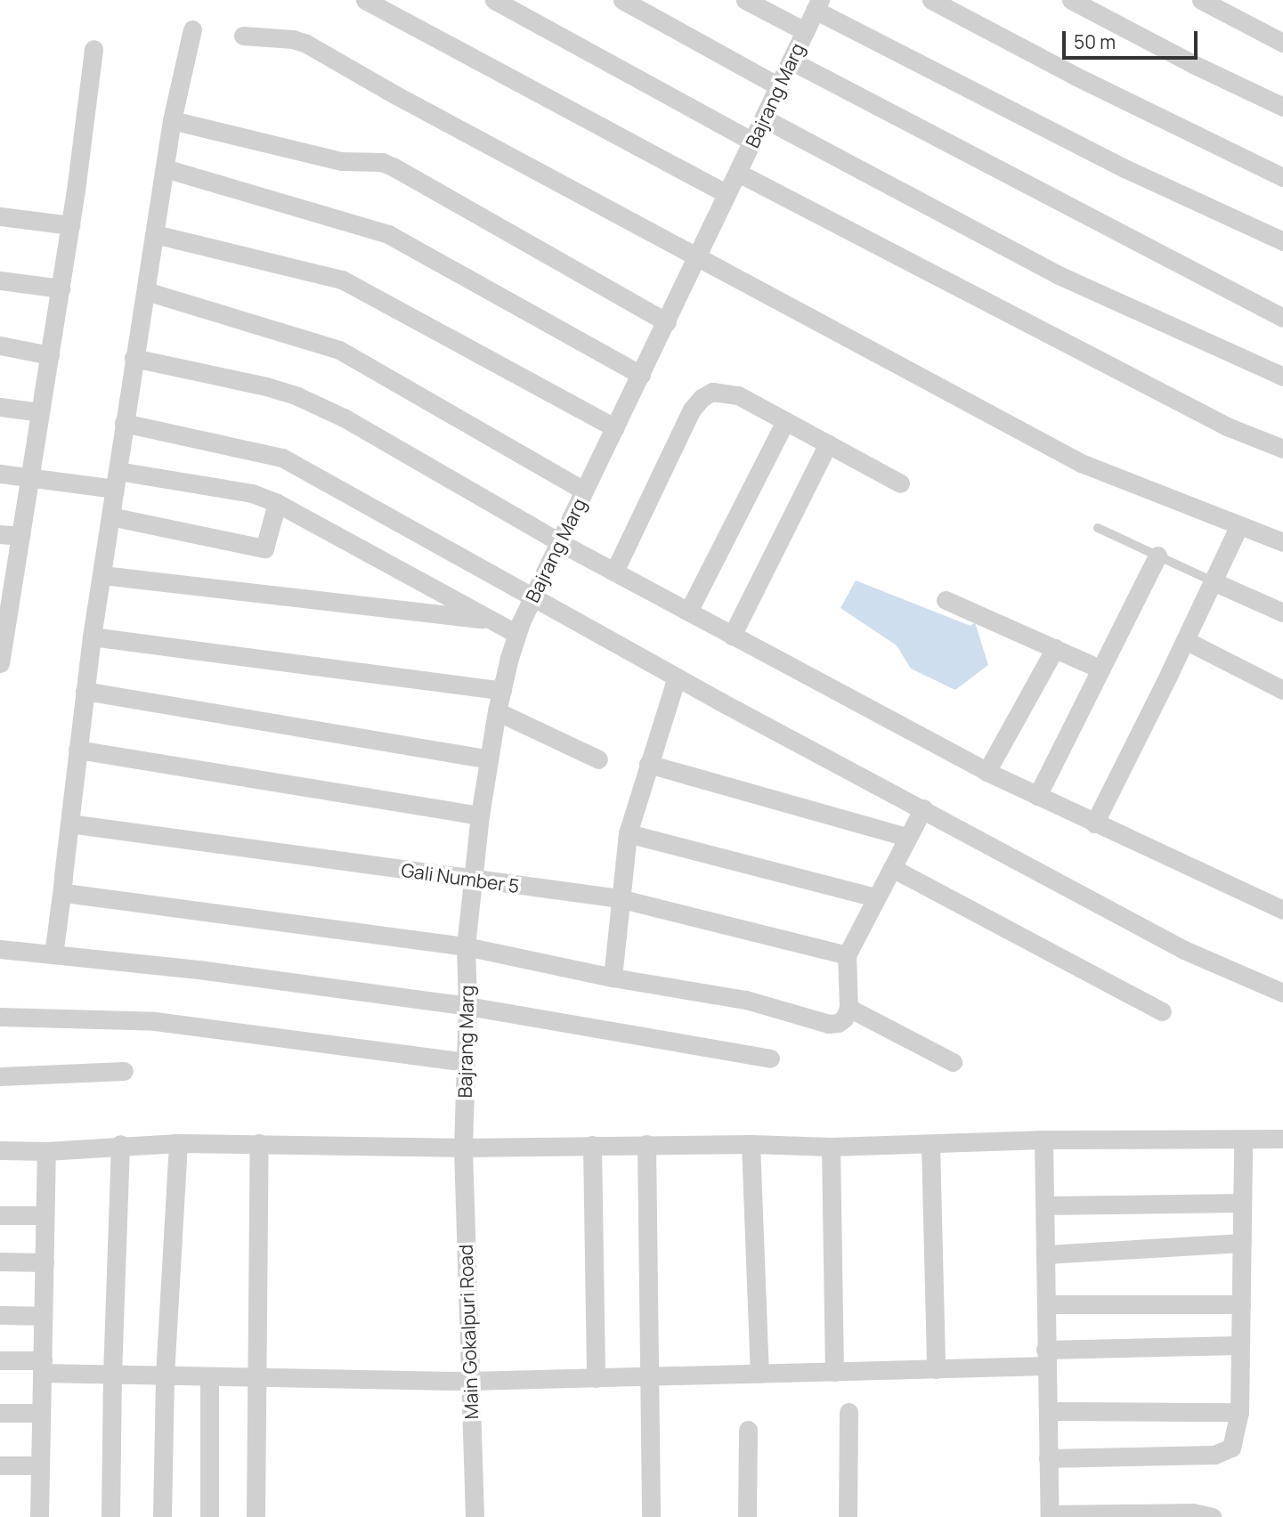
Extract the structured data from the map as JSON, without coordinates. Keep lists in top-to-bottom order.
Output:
{
  "streets": {
    "street": ["Bajrang Marg", "Gali Number 5", "Main Gokalpuri Road"]
  },
  "crossings": [
    ["Bajrang Marg", "Gali Number 5"],
    ["Bajrang Marg", "Main Gokalpuri Road"]
  ],
  "scale_bar": "50 m"
}
